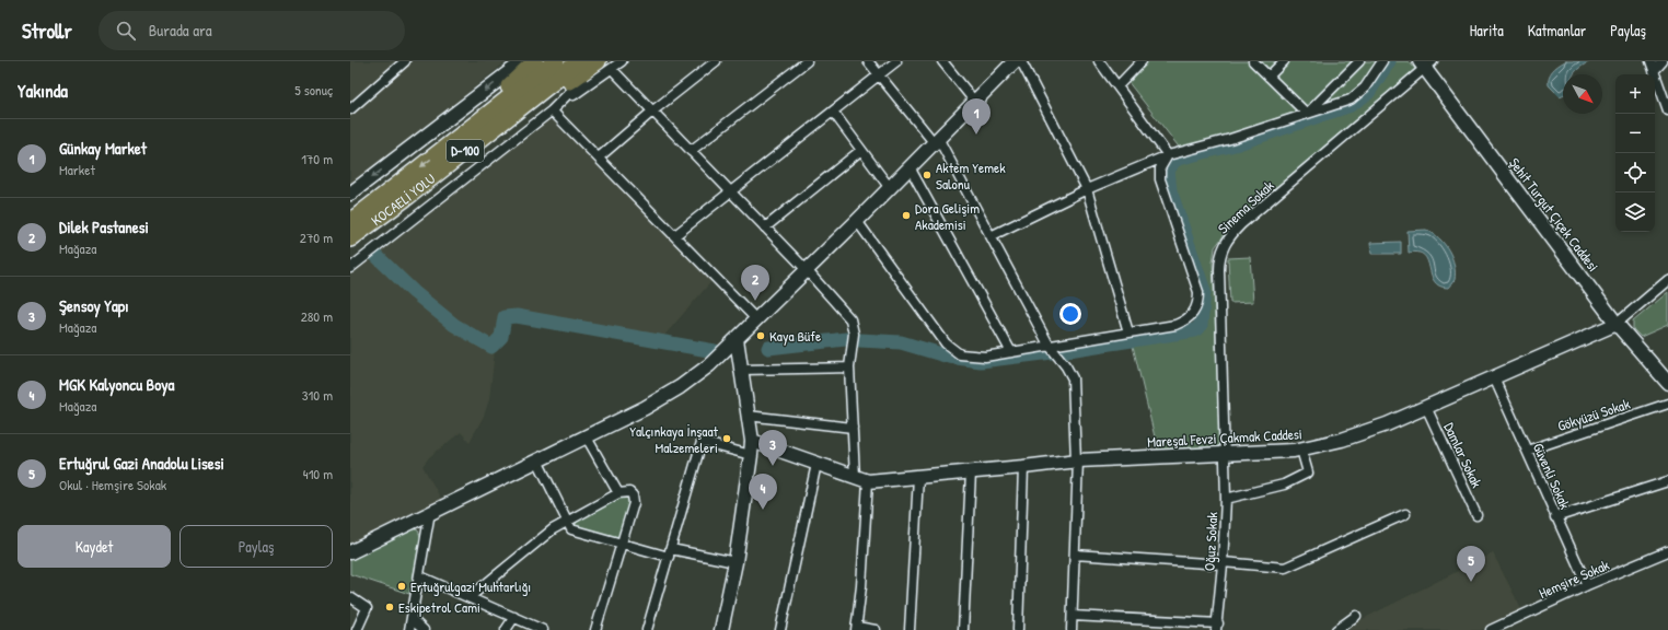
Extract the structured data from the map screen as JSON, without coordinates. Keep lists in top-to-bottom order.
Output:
{
  "streets": {
    "highway": ["D-100", "KOCAELİ YOLU"],
    "street": [
      "Sinema Sokak",
      "Şehit Turgut Çiçek Caddesi",
      "Gökyüzü Sokak",
      "Mareşal Fevzi Çakmak Caddesi",
      "Damlar Sokak",
      "Güvenli Sokak",
      "Oğuz Sokak",
      "Hemşire Sokak"
    ]
  },
  "crossings": [
    ["Sinema Sokak", "Şehit Turgut Çiçek Caddesi"],
    ["Sinema Sokak", "Mareşal Fevzi Çakmak Caddesi"],
    ["Sinema Sokak", "Oğuz Sokak"],
    ["Şehit Turgut Çiçek Caddesi", "Mareşal Fevzi Çakmak Caddesi"],
    ["Gökyüzü Sokak", "Güvenli Sokak"],
    ["Mareşal Fevzi Çakmak Caddesi", "Damlar Sokak"],
    ["Mareşal Fevzi Çakmak Caddesi", "Güvenli Sokak"],
    ["Mareşal Fevzi Çakmak Caddesi", "Oğuz Sokak"],
    ["Güvenli Sokak", "Hemşire Sokak"]
  ],
  "places": [
    "Aktem Yemek Salonu",
    "Dora Gelişim Akademisi",
    "Kaya Büfe",
    "Yalçınkaya İnşaat Malzemeleri",
    "Ertuğrulgazi Muhtarlığı",
    "Eskipetrol Cami"
  ],
  "north": "bottom right",
  "page": {
    "header": "Strollr",
    "search": "Burada ara",
    "nav": ["Harita", "Katmanlar", "Paylaş"],
    "heading": ["Yakında", "5 sonuç"],
    "map_buttons": ["+", "−"],
    "pins": [
      "1",
      "2",
      "3",
      "4",
      "5"
    ],
    "list": [
      {
        "mark": "1",
        "name": "Günkay Market",
        "note": "Market",
        "value": "170 m"
      },
      {
        "mark": "2",
        "name": "Dilek Pastanesi",
        "note": "Mağaza",
        "value": "270 m"
      },
      {
        "mark": "3",
        "name": "Şensoy Yapı",
        "note": "Mağaza",
        "value": "280 m"
      },
      {
        "mark": "4",
        "name": "MGK Kalyoncu Boya",
        "note": "Mağaza",
        "value": "310 m"
      },
      {
        "mark": "5",
        "name": "Ertuğrul Gazi Anadolu Lisesi",
        "note": "Okul · Hemşire Sokak",
        "value": "410 m"
      }
    ],
    "buttons": ["Kaydet", "Paylaş"]
  }
}
